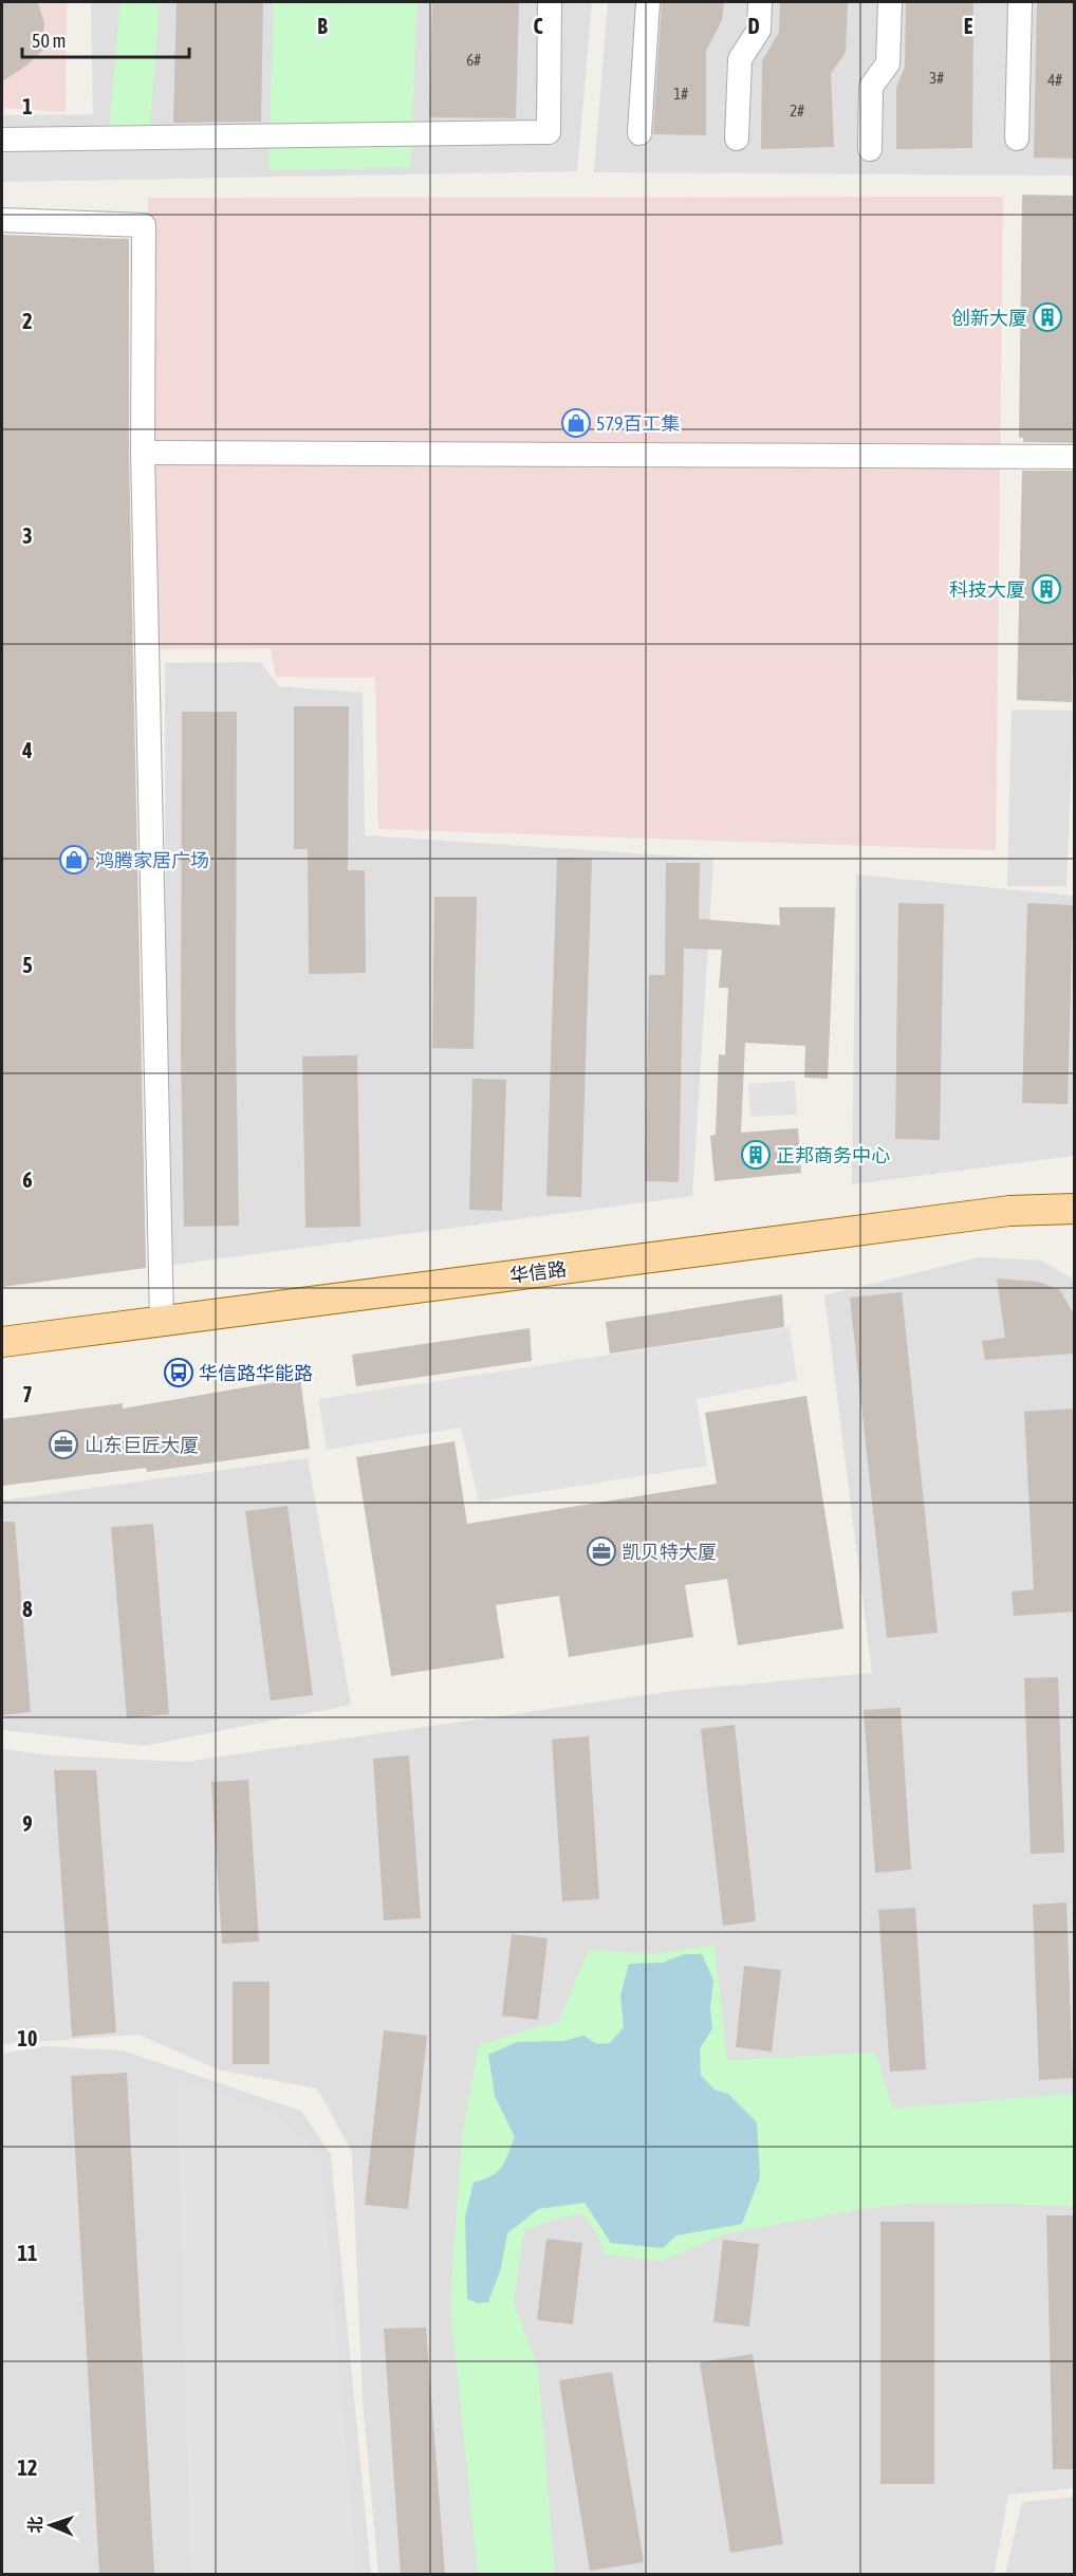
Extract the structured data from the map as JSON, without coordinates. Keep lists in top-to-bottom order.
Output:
{
  "streets": {
    "main road": ["华信路"]
  },
  "places": {
    "building": ["创新大厦", "科技大厦", "正邦商务中心"],
    "shop": ["579百工集", "鸿腾家居广场"],
    "bus stop": ["华信路华能路"],
    "office": ["山东巨匠大厦", "凯贝特大厦"]
  },
  "house_numbers": [
    "6#",
    "3#",
    "4#",
    "1#",
    "2#"
  ],
  "scale_bar": "50 m",
  "north": "left",
  "grid": {
    "columns": [
      "B",
      "C",
      "D",
      "E"
    ],
    "rows": [
      "1",
      "2",
      "3",
      "4",
      "5",
      "6",
      "7",
      "8",
      "9",
      "10",
      "11",
      "12"
    ]
  }
}
